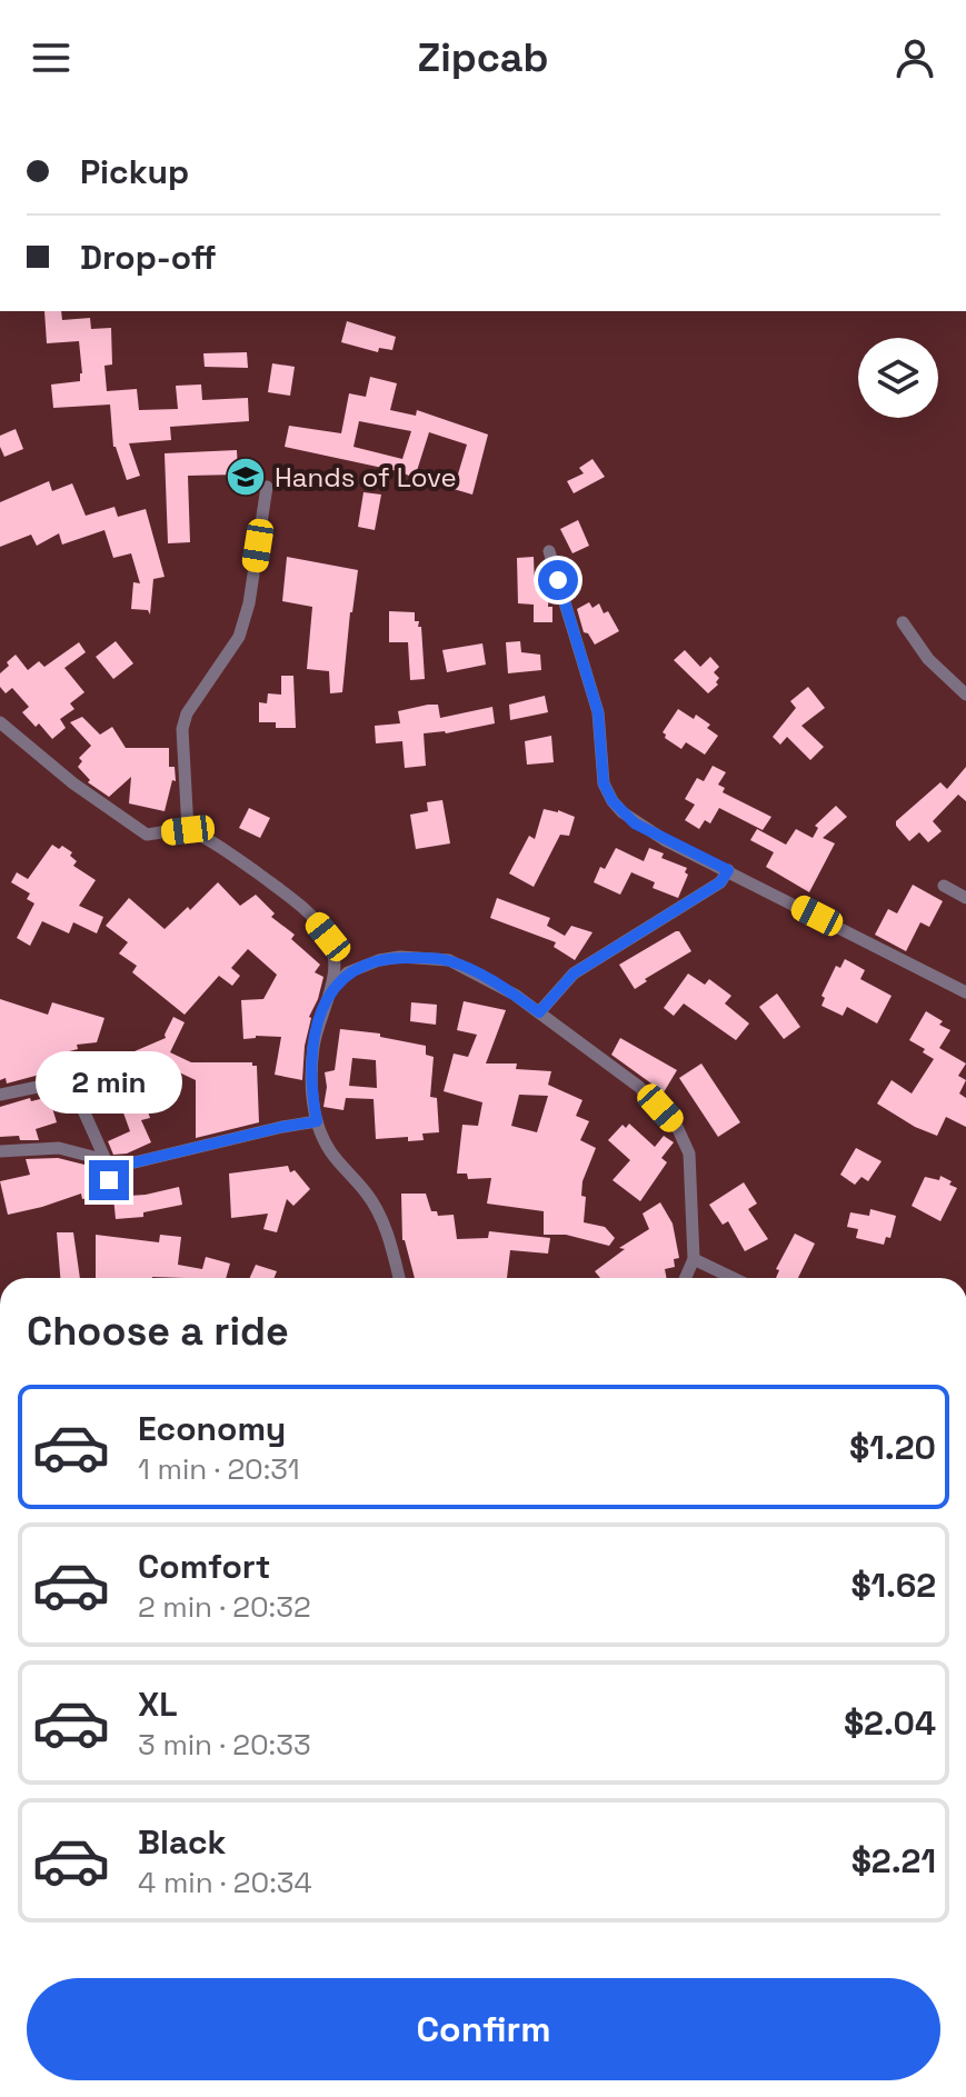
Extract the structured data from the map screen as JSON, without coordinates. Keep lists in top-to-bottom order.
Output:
{
  "places": {
    "school or university": ["Hands of Love"]
  },
  "page": {
    "header": "Zipcab",
    "banner": ["Pickup", "Drop-off"],
    "bubble": "2 min",
    "heading": "Choose a ride",
    "list": [
      {
        "name": "Economy",
        "note": "1 min · 20:31",
        "value": "$1.20"
      },
      {
        "name": "Comfort",
        "note": "2 min · 20:32",
        "value": "$1.62"
      },
      {
        "name": "XL",
        "note": "3 min · 20:33",
        "value": "$2.04"
      },
      {
        "name": "Black",
        "note": "4 min · 20:34",
        "value": "$2.21"
      }
    ],
    "buttons": "Confirm"
  }
}
